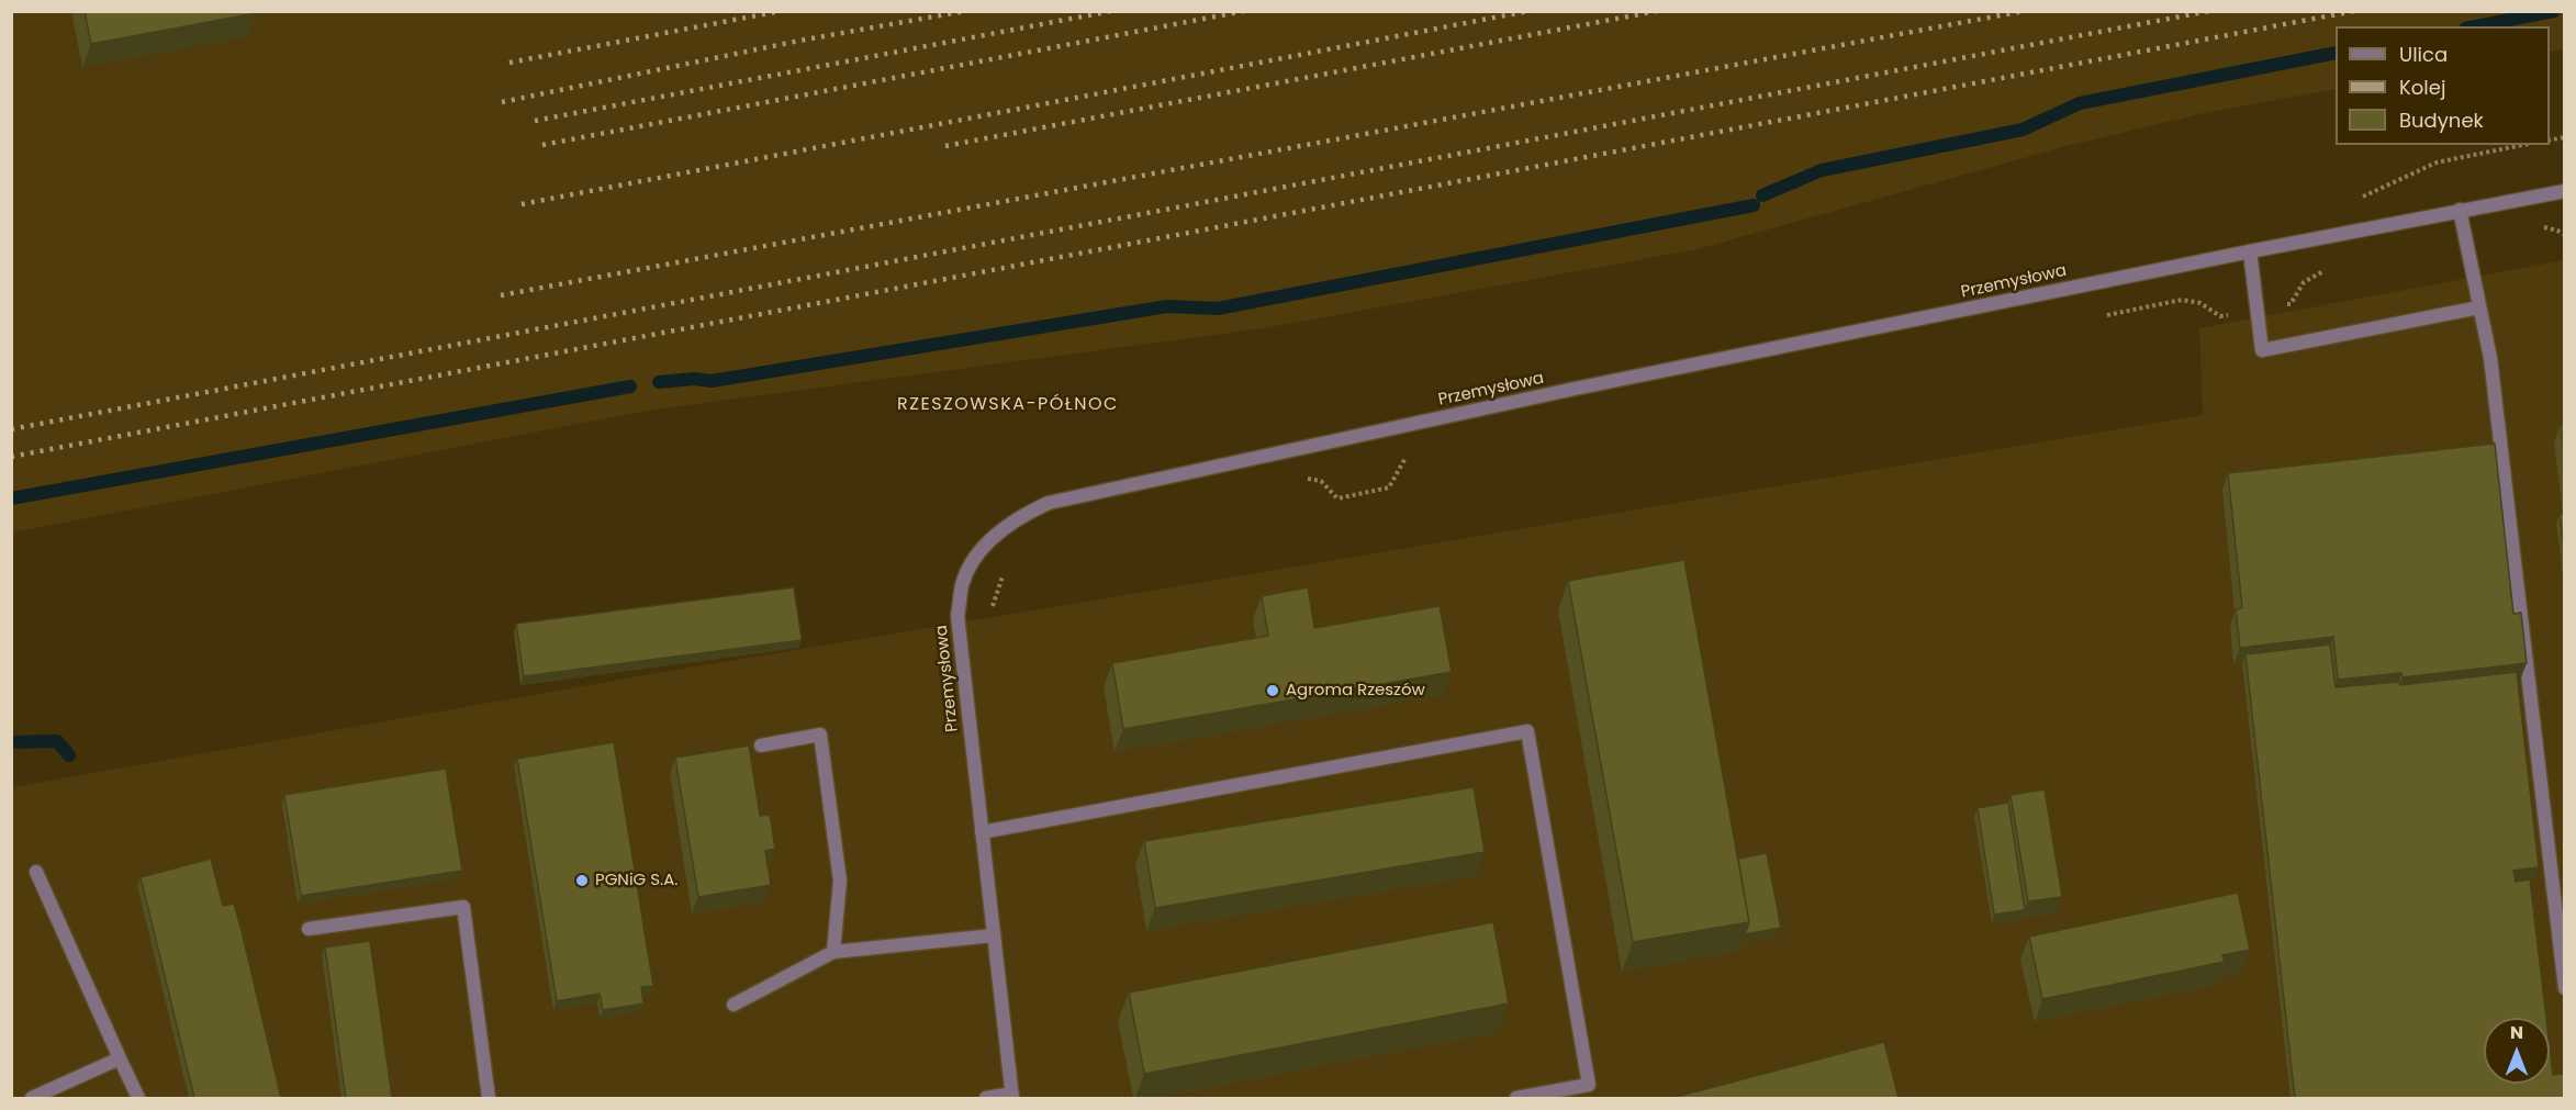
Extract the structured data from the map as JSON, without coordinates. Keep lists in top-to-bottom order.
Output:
{
  "streets": {
    "street": ["Przemysłowa"]
  },
  "districts": ["RZESZOWSKA-PÓŁNOC"],
  "places": ["Agroma Rzeszów", "PGNiG S.A."],
  "legend": ["Ulica", "Kolej", "Budynek"],
  "north": "top"
}
